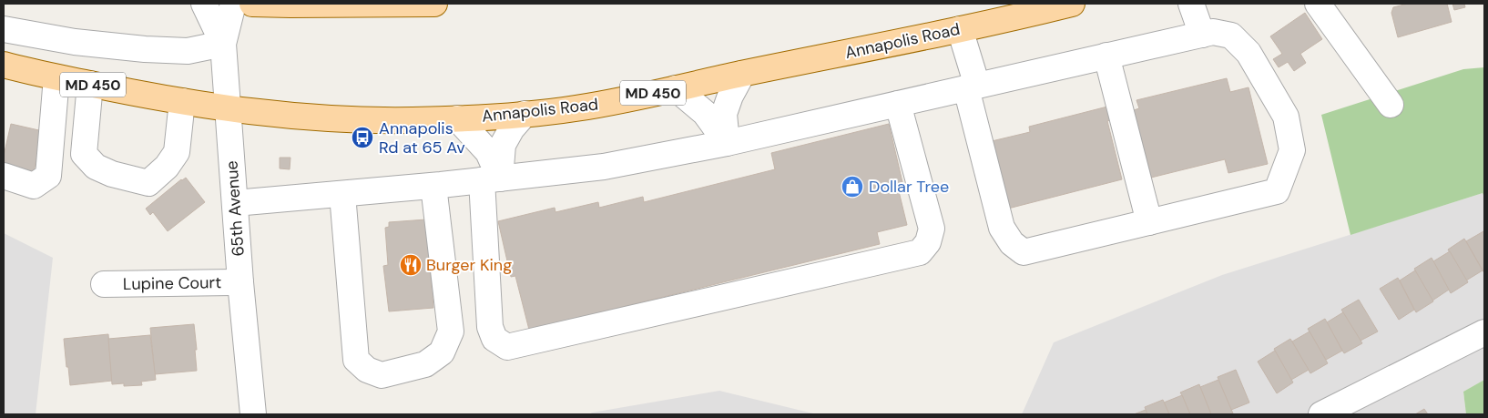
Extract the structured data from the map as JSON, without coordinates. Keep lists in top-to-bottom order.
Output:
{
  "streets": {
    "main road": ["Annapolis Road", "MD 450"],
    "street": ["65th Avenue", "Lupine Court"]
  },
  "crossings": [
    ["Annapolis Road", "65th Avenue"],
    ["65th Avenue", "Lupine Court"]
  ],
  "places": {
    "bus stop": ["Annapolis Rd at 65 Av"],
    "shop": ["Dollar Tree"],
    "restaurant": ["Burger King"]
  }
}
